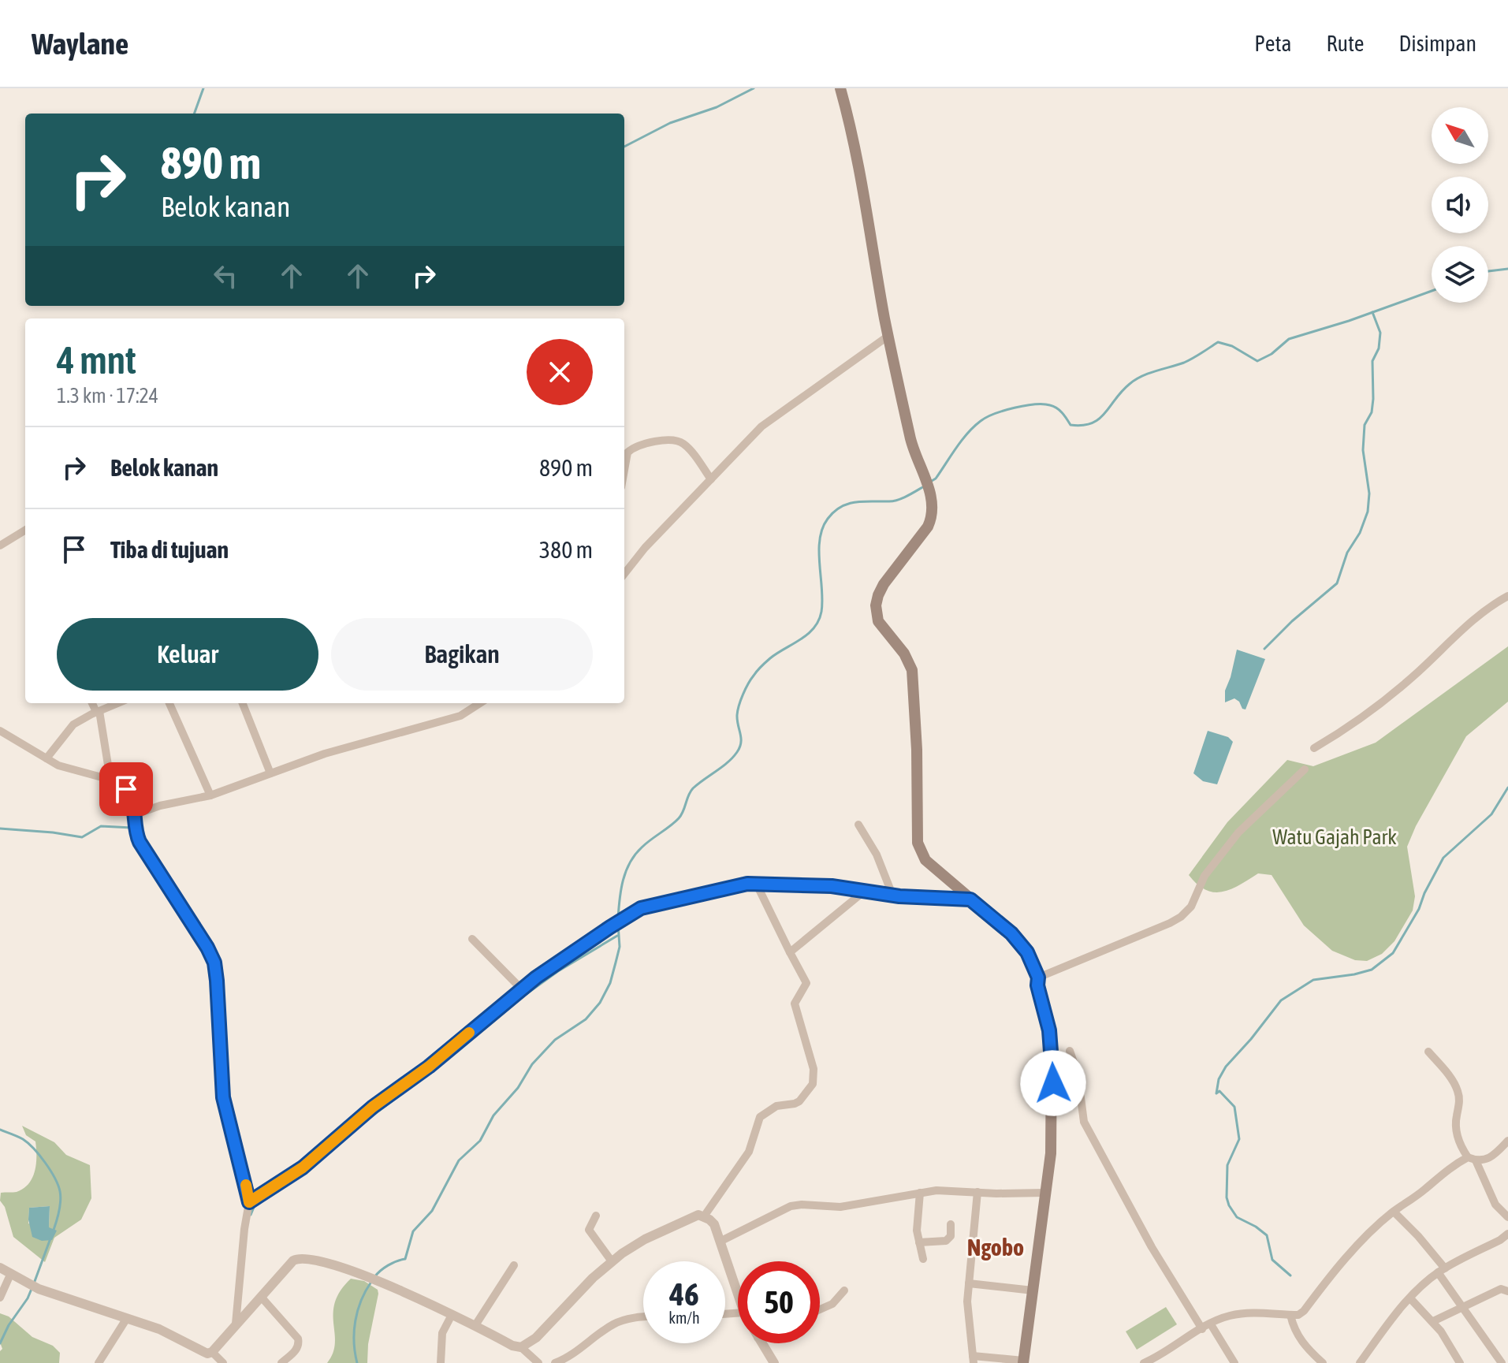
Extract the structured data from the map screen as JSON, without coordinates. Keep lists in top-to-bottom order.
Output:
{
  "districts": ["Ngobo"],
  "parks": ["Watu Gajah Park"],
  "north": "top left",
  "page": {
    "header": "Waylane",
    "nav": ["Peta", "Rute", "Disimpan"],
    "turn": ["890 m", "Belok kanan"],
    "heading": ["4 mnt", "1.3 km · 17:24"],
    "list": [
      {
        "name": "Belok kanan",
        "value": "890 m"
      },
      {
        "name": "Tiba di tujuan",
        "value": "380 m"
      }
    ],
    "buttons": ["Keluar", "Bagikan"],
    "speed": "46 km/h",
    "limit": "50"
  }
}
